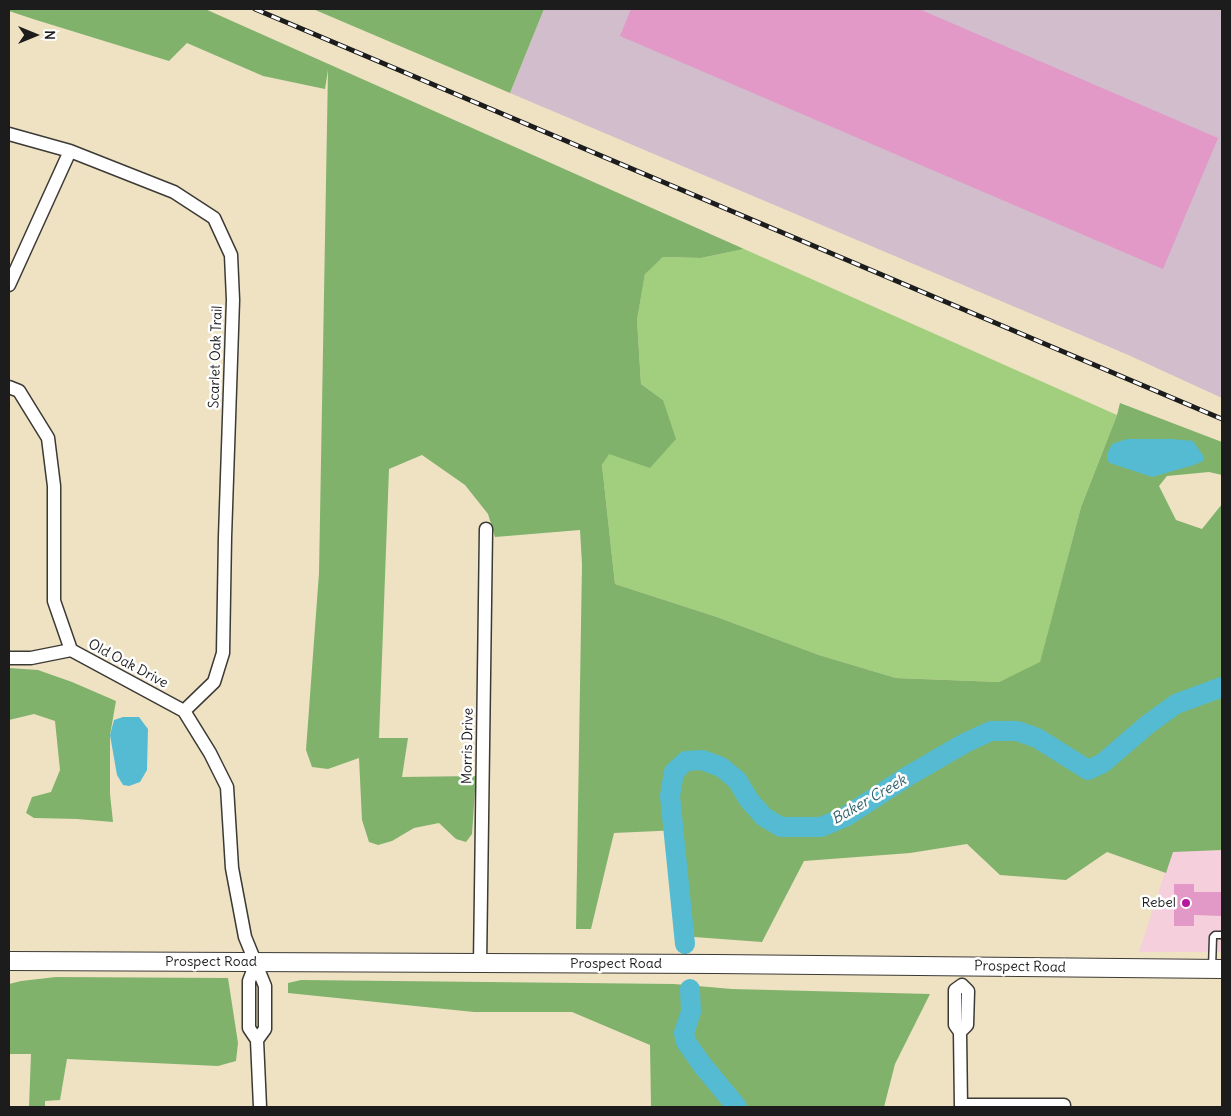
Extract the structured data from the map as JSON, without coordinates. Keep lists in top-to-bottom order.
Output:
{
  "streets": {
    "street": [
      "Scarlet Oak Trail",
      "Old Oak Drive",
      "Morris Drive",
      "Prospect Road"
    ]
  },
  "crossings": [
    ["Scarlet Oak Trail", "Old Oak Drive"],
    ["Old Oak Drive", "Prospect Road"],
    ["Morris Drive", "Prospect Road"]
  ],
  "water": ["Baker Creek"],
  "places": ["Rebel"],
  "north": "right"
}
